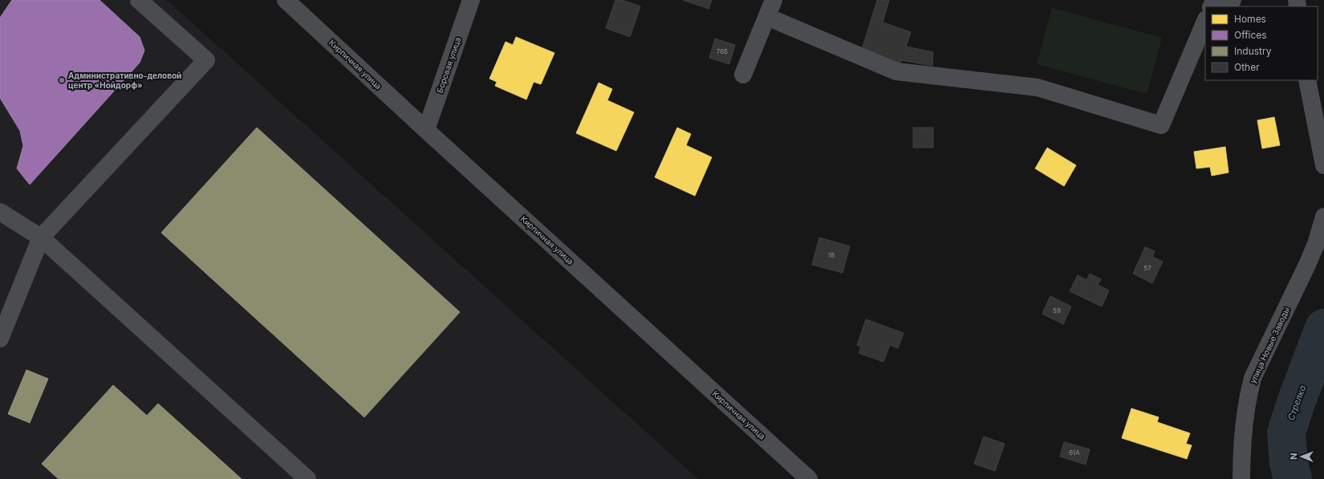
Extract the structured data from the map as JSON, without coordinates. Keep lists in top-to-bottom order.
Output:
{
  "streets": {
    "street": ["Кирпичная улица", "Боровая улица", "улица Новые Заводы"]
  },
  "crossings": [
    ["Кирпичная улица", "Боровая улица"]
  ],
  "water": ["Стрелка"],
  "places": ["Административно-деловой центр «Нойдорф»"],
  "house_numbers": [
    "76Б",
    "18",
    "57",
    "59",
    "61А"
  ],
  "legend": [
    "Homes",
    "Offices",
    "Industry",
    "Other"
  ],
  "north": "left"
}
